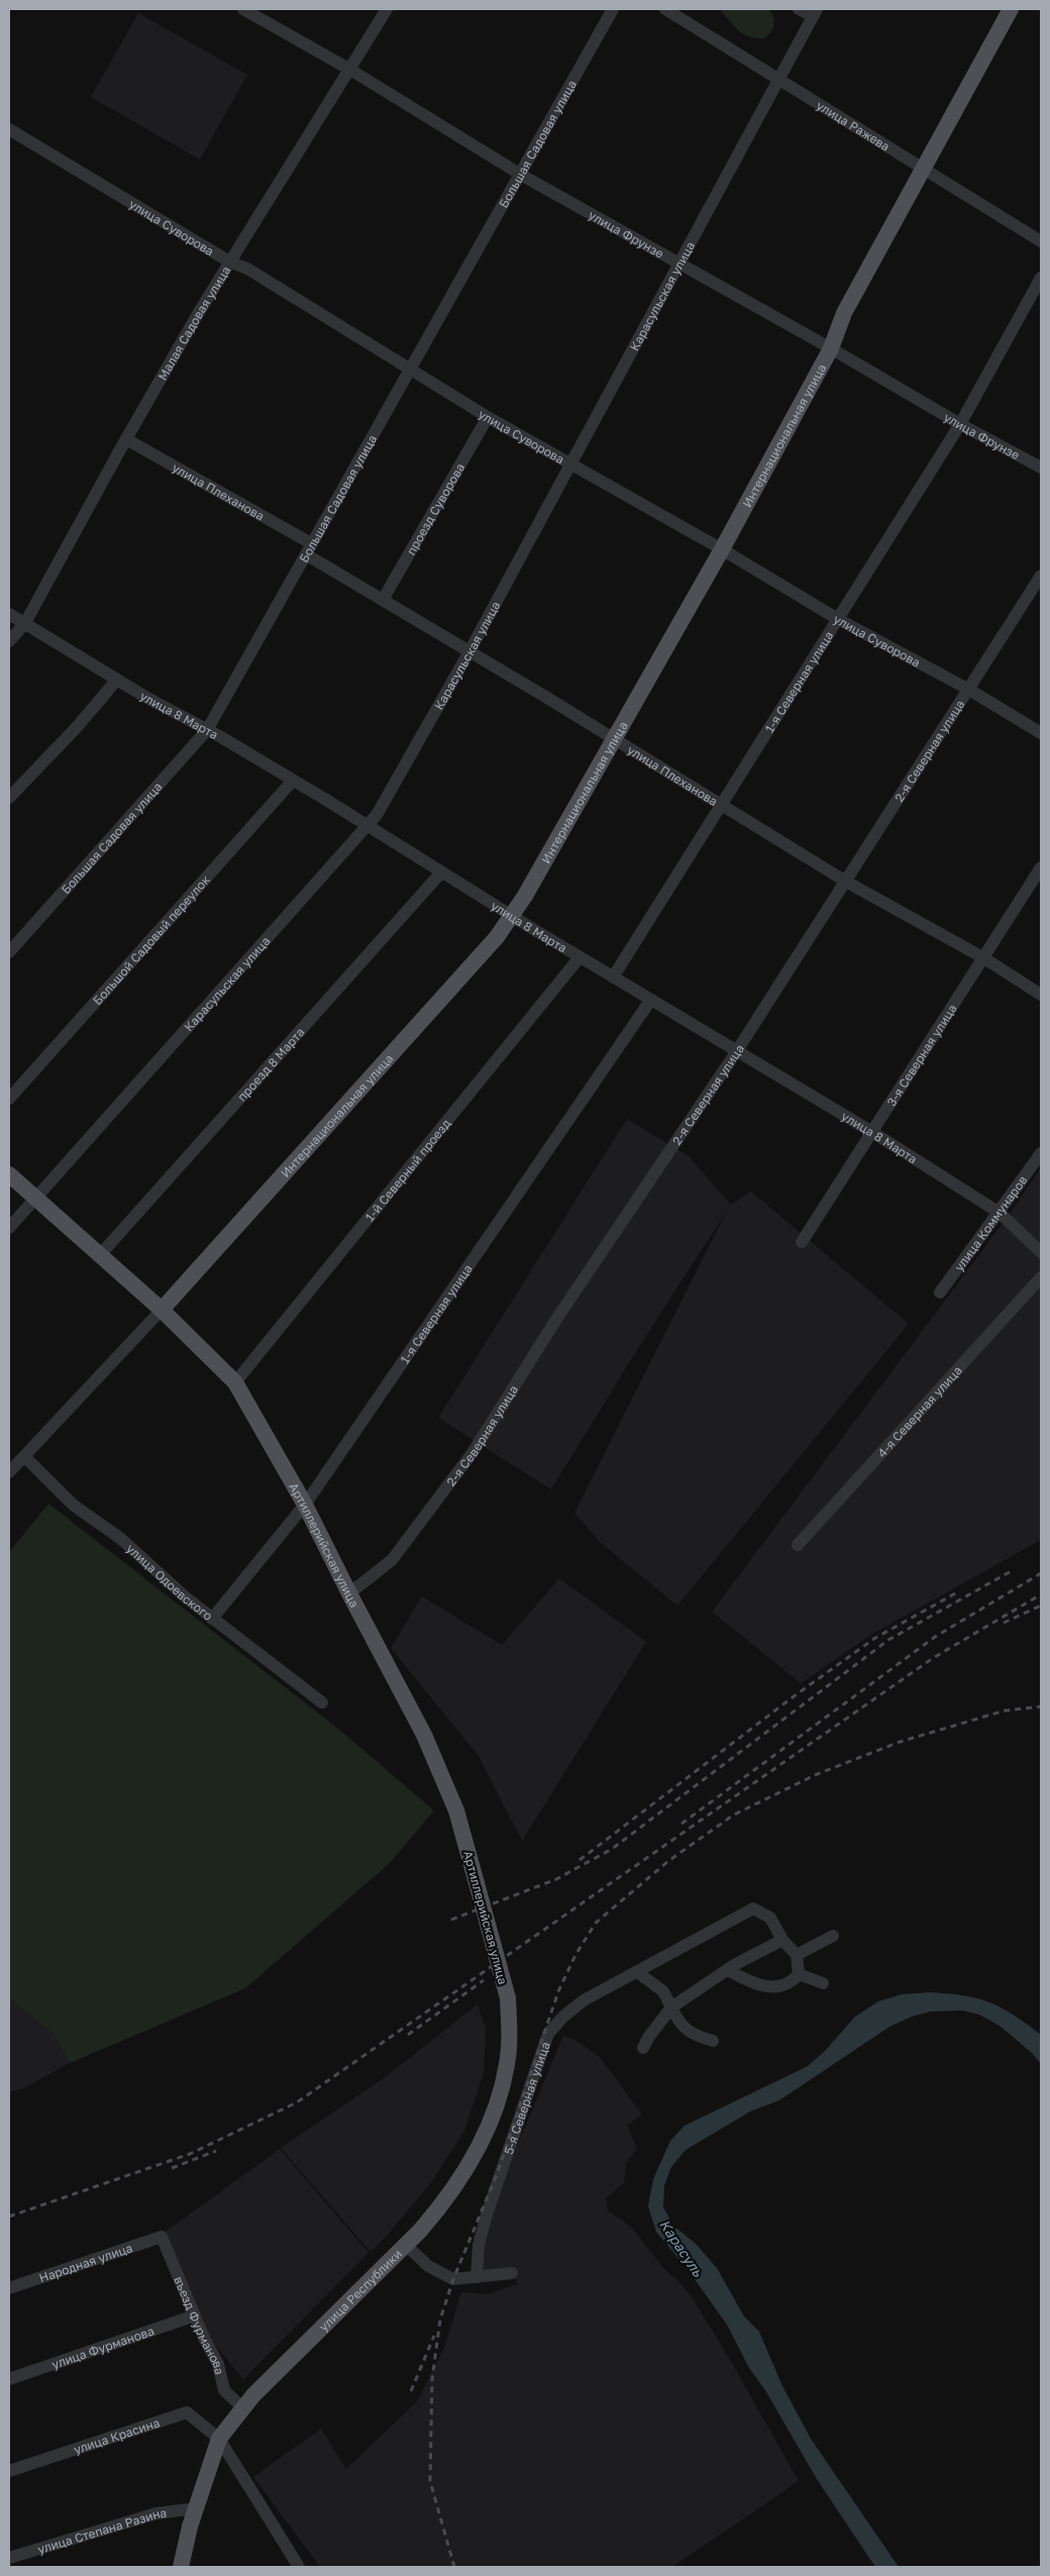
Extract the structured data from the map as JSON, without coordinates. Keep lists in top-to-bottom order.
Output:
{
  "streets": {
    "main road": ["Интернациональная улица", "Артиллерийская улица", "улица Республики"],
    "street": [
      "улица Ражева",
      "Большая Садовая улица",
      "улица Суворова",
      "улица Фрунзе",
      "Карасульская улица",
      "Малая Садовая улица",
      "улица Плеханова",
      "проезд Суворова",
      "1-я Северная улица",
      "улица 8 Марта",
      "2-я Северная улица",
      "Большой Садовый переулок",
      "3-я Северная улица",
      "проезд 8 Марта",
      "1-й Северный проезд",
      "улица Коммунаров",
      "4-я Северная улица",
      "улица Одоевского",
      "5-я Северная улица",
      "Народная улица",
      "въезд Фурманова",
      "улица Фурманова",
      "улица Красина",
      "улица Степана Разина"
    ]
  },
  "crossings": [
    ["улица Ражева", "Карасульская улица"],
    ["улица Ражева", "Интернациональная улица"],
    ["Большая Садовая улица", "улица Суворова"],
    ["Большая Садовая улица", "улица Фрунзе"],
    ["Большая Садовая улица", "улица Плеханова"],
    ["Большая Садовая улица", "улица 8 Марта"],
    ["улица Суворова", "Карасульская улица"],
    ["улица Суворова", "Малая Садовая улица"],
    ["улица Суворова", "Интернациональная улица"],
    ["улица Суворова", "проезд Суворова"],
    ["улица Суворова", "1-я Северная улица"],
    ["улица Суворова", "2-я Северная улица"],
    ["улица Фрунзе", "Карасульская улица"],
    ["улица Фрунзе", "Малая Садовая улица"],
    ["улица Фрунзе", "Интернациональная улица"],
    ["улица Фрунзе", "1-я Северная улица"],
    ["Карасульская улица", "улица Плеханова"],
    ["Карасульская улица", "улица 8 Марта"],
    ["Карасульская улица", "Артиллерийская улица"],
    ["Малая Садовая улица", "улица Плеханова"],
    ["Малая Садовая улица", "улица 8 Марта"],
    ["Интернациональная улица", "улица Плеханова"],
    ["Интернациональная улица", "улица 8 Марта"],
    ["Интернациональная улица", "Артиллерийская улица"],
    ["Интернациональная улица", "улица Одоевского"],
    ["улица Плеханова", "проезд Суворова"],
    ["улица Плеханова", "1-я Северная улица"],
    ["улица Плеханова", "2-я Северная улица"],
    ["улица Плеханова", "3-я Северная улица"],
    ["1-я Северная улица", "улица 8 Марта"],
    ["1-я Северная улица", "Артиллерийская улица"],
    ["1-я Северная улица", "улица Одоевского"],
    ["улица 8 Марта", "2-я Северная улица"],
    ["улица 8 Марта", "Большой Садовый переулок"],
    ["улица 8 Марта", "3-я Северная улица"],
    ["улица 8 Марта", "проезд 8 Марта"],
    ["улица 8 Марта", "1-й Северный проезд"],
    ["улица 8 Марта", "улица Коммунаров"],
    ["2-я Северная улица", "Артиллерийская улица"],
    ["проезд 8 Марта", "Артиллерийская улица"],
    ["1-й Северный проезд", "Артиллерийская улица"],
    ["Артиллерийская улица", "улица Республики"],
    ["Народная улица", "въезд Фурманова"],
    ["улица Республики", "въезд Фурманова"],
    ["улица Республики", "улица Красина"],
    ["улица Республики", "улица Степана Разина"],
    ["въезд Фурманова", "улица Фурманова"]
  ],
  "water": ["Карасуль"]
}
